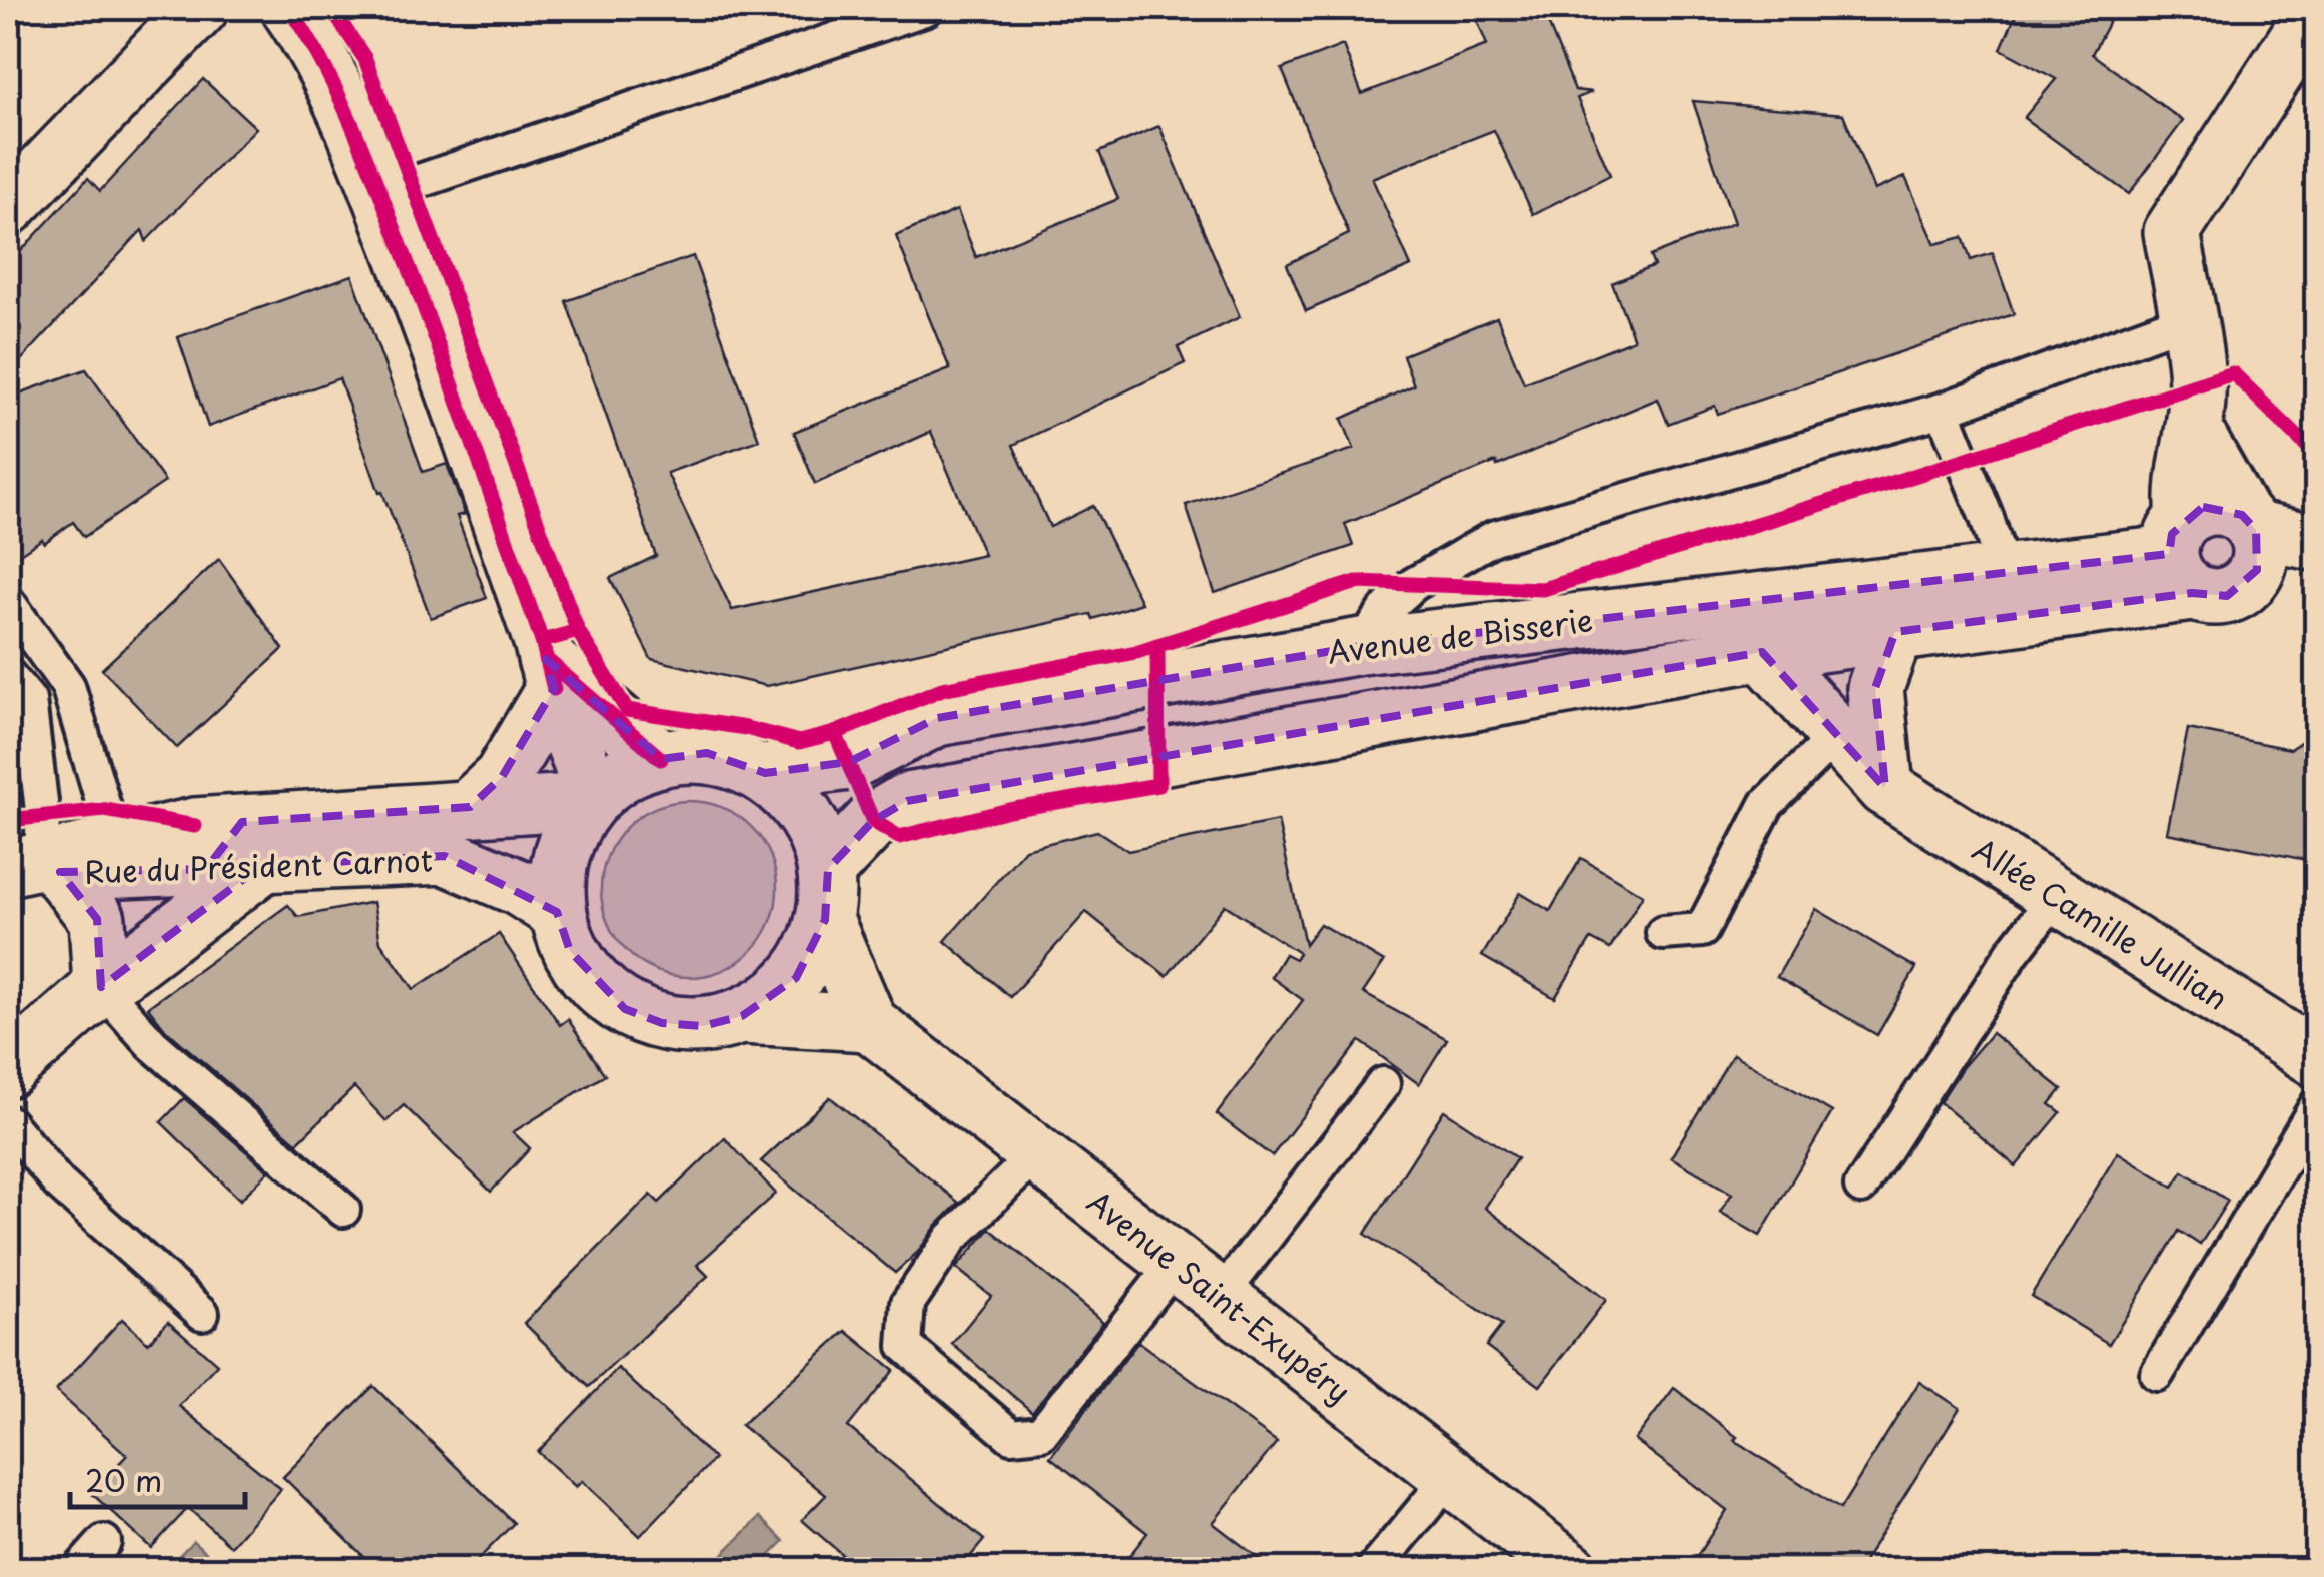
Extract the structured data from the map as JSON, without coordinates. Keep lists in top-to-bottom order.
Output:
{
  "streets": {
    "street": [
      "Avenue de Bisserie",
      "Rue du Président Carnot",
      "Allée Camille Jullian",
      "Avenue Saint-Exupéry"
    ]
  },
  "crossings": [
    ["Avenue de Bisserie", "Rue du Président Carnot"],
    ["Avenue de Bisserie", "Allée Camille Jullian"],
    ["Avenue de Bisserie", "Avenue Saint-Exupéry"],
    ["Rue du Président Carnot", "Avenue Saint-Exupéry"]
  ],
  "scale_bar": "20 m"
}
